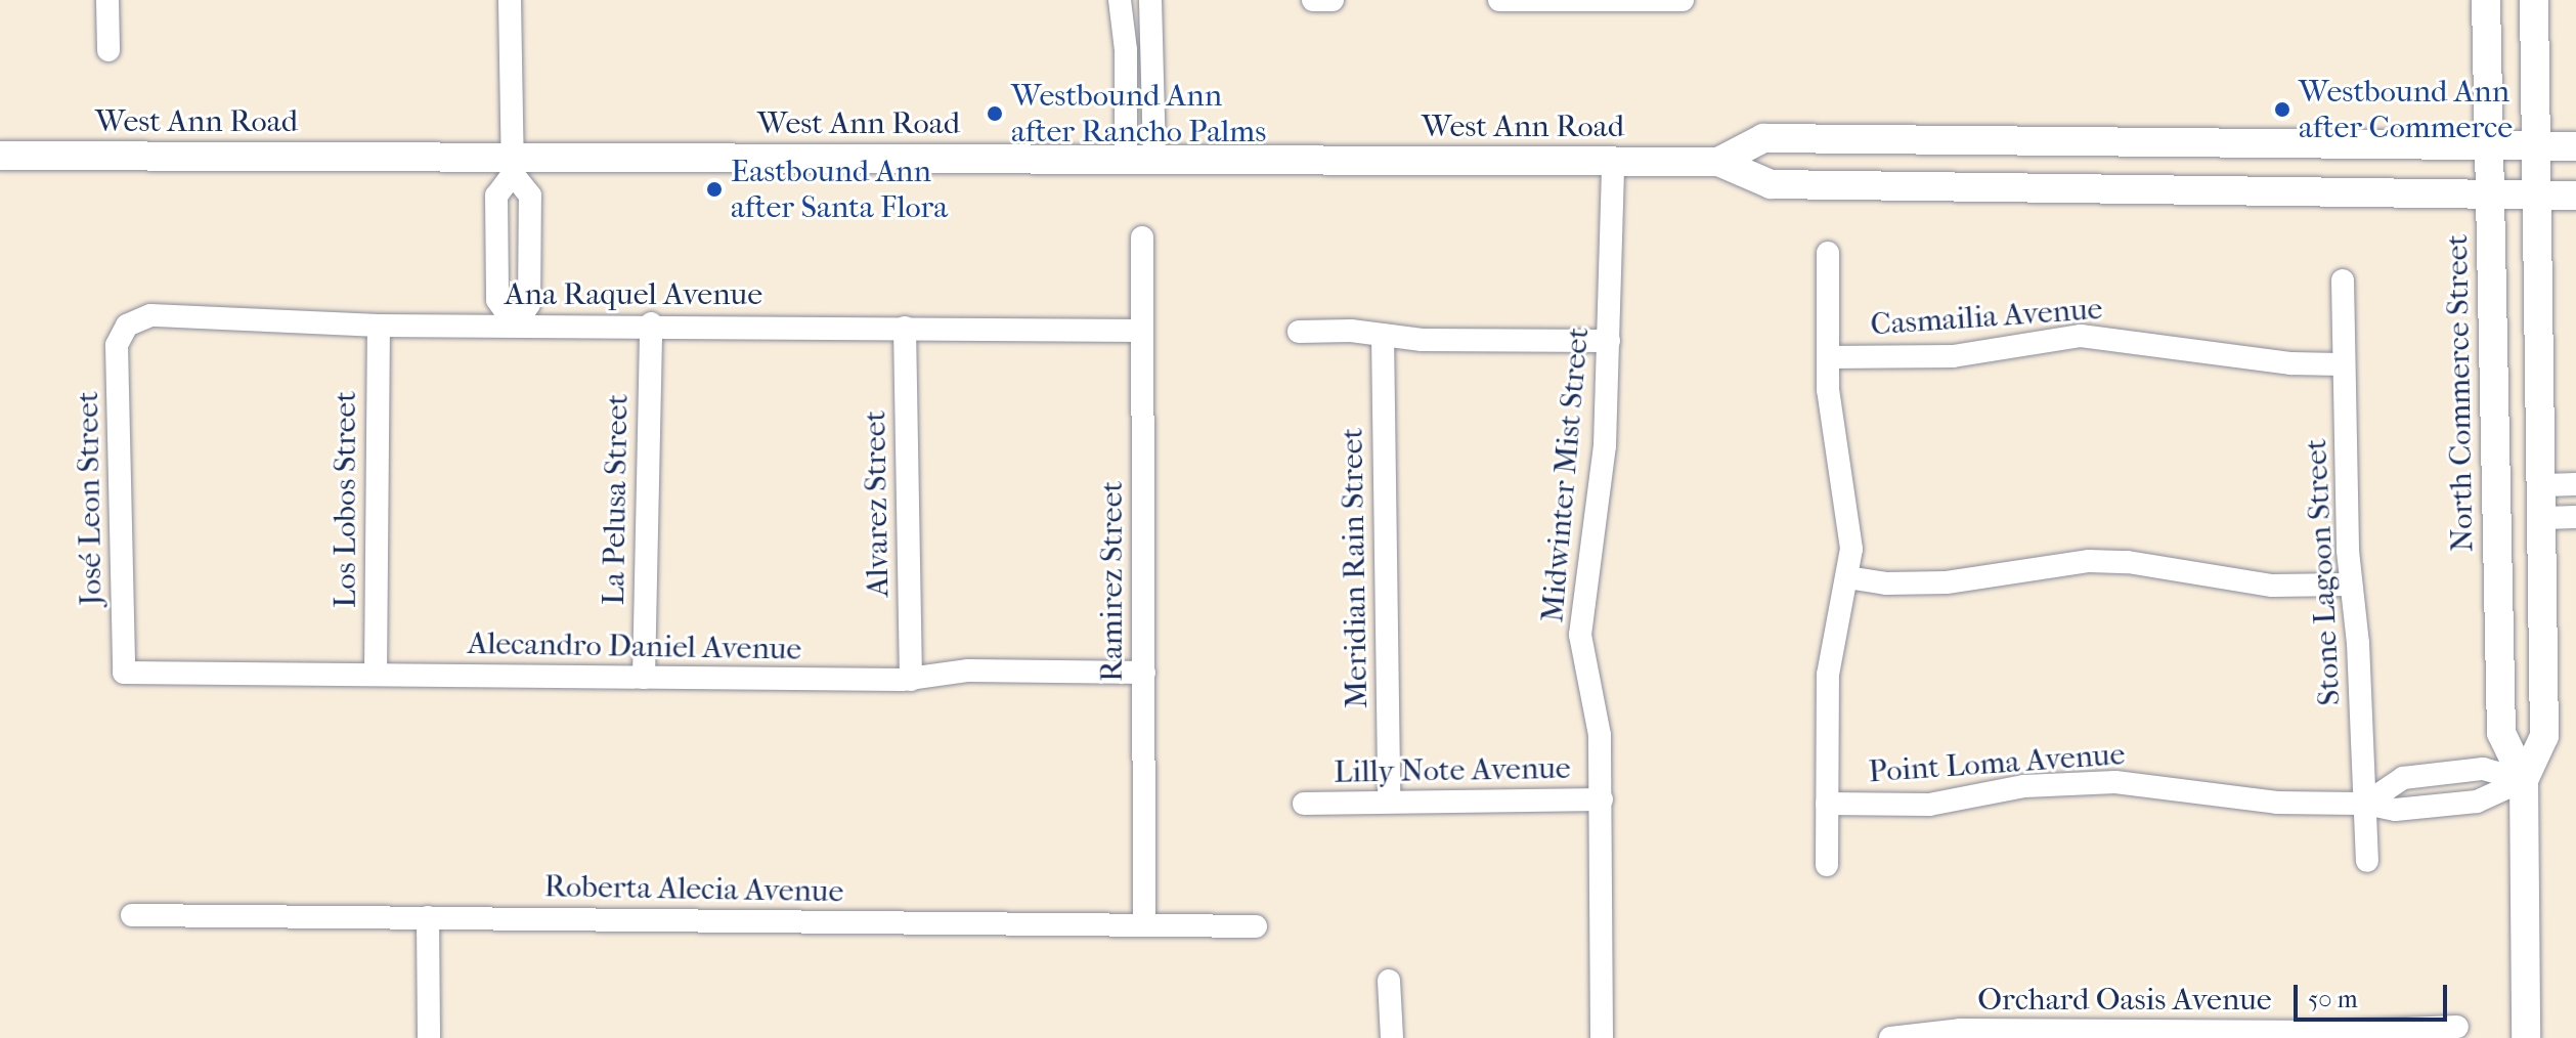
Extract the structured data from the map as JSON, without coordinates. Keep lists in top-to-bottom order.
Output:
{
  "streets": {
    "main road": ["West Ann Road", "North Commerce Street"],
    "street": [
      "Ana Raquel Avenue",
      "Casmailia Avenue",
      "Midwinter Mist Street",
      "José Leon Street",
      "Los Lobos Street",
      "La Pelusa Street",
      "Alvarez Street",
      "Meridian Rain Street",
      "Stone Lagoon Street",
      "Ramirez Street",
      "Alecandro Daniel Avenue",
      "Point Loma Avenue",
      "Lilly Note Avenue",
      "Roberta Alecia Avenue",
      "Orchard Oasis Avenue"
    ]
  },
  "crossings": [
    ["West Ann Road", "North Commerce Street"],
    ["West Ann Road", "Midwinter Mist Street"],
    ["Ana Raquel Avenue", "José Leon Street"],
    ["Ana Raquel Avenue", "Los Lobos Street"],
    ["Ana Raquel Avenue", "La Pelusa Street"],
    ["Ana Raquel Avenue", "Alvarez Street"],
    ["Ana Raquel Avenue", "Ramirez Street"],
    ["Casmailia Avenue", "Stone Lagoon Street"],
    ["North Commerce Street", "Point Loma Avenue"],
    ["Midwinter Mist Street", "Lilly Note Avenue"],
    ["José Leon Street", "Alecandro Daniel Avenue"],
    ["Los Lobos Street", "Alecandro Daniel Avenue"],
    ["La Pelusa Street", "Alecandro Daniel Avenue"],
    ["Alvarez Street", "Alecandro Daniel Avenue"],
    ["Meridian Rain Street", "Lilly Note Avenue"],
    ["Stone Lagoon Street", "Point Loma Avenue"],
    ["Ramirez Street", "Alecandro Daniel Avenue"],
    ["Ramirez Street", "Roberta Alecia Avenue"]
  ],
  "places": ["Westbound Ann after Commerce", "Westbound Ann after Rancho Palms", "Eastbound Ann after Santa Flora"],
  "scale_bar": "50 m"
}
